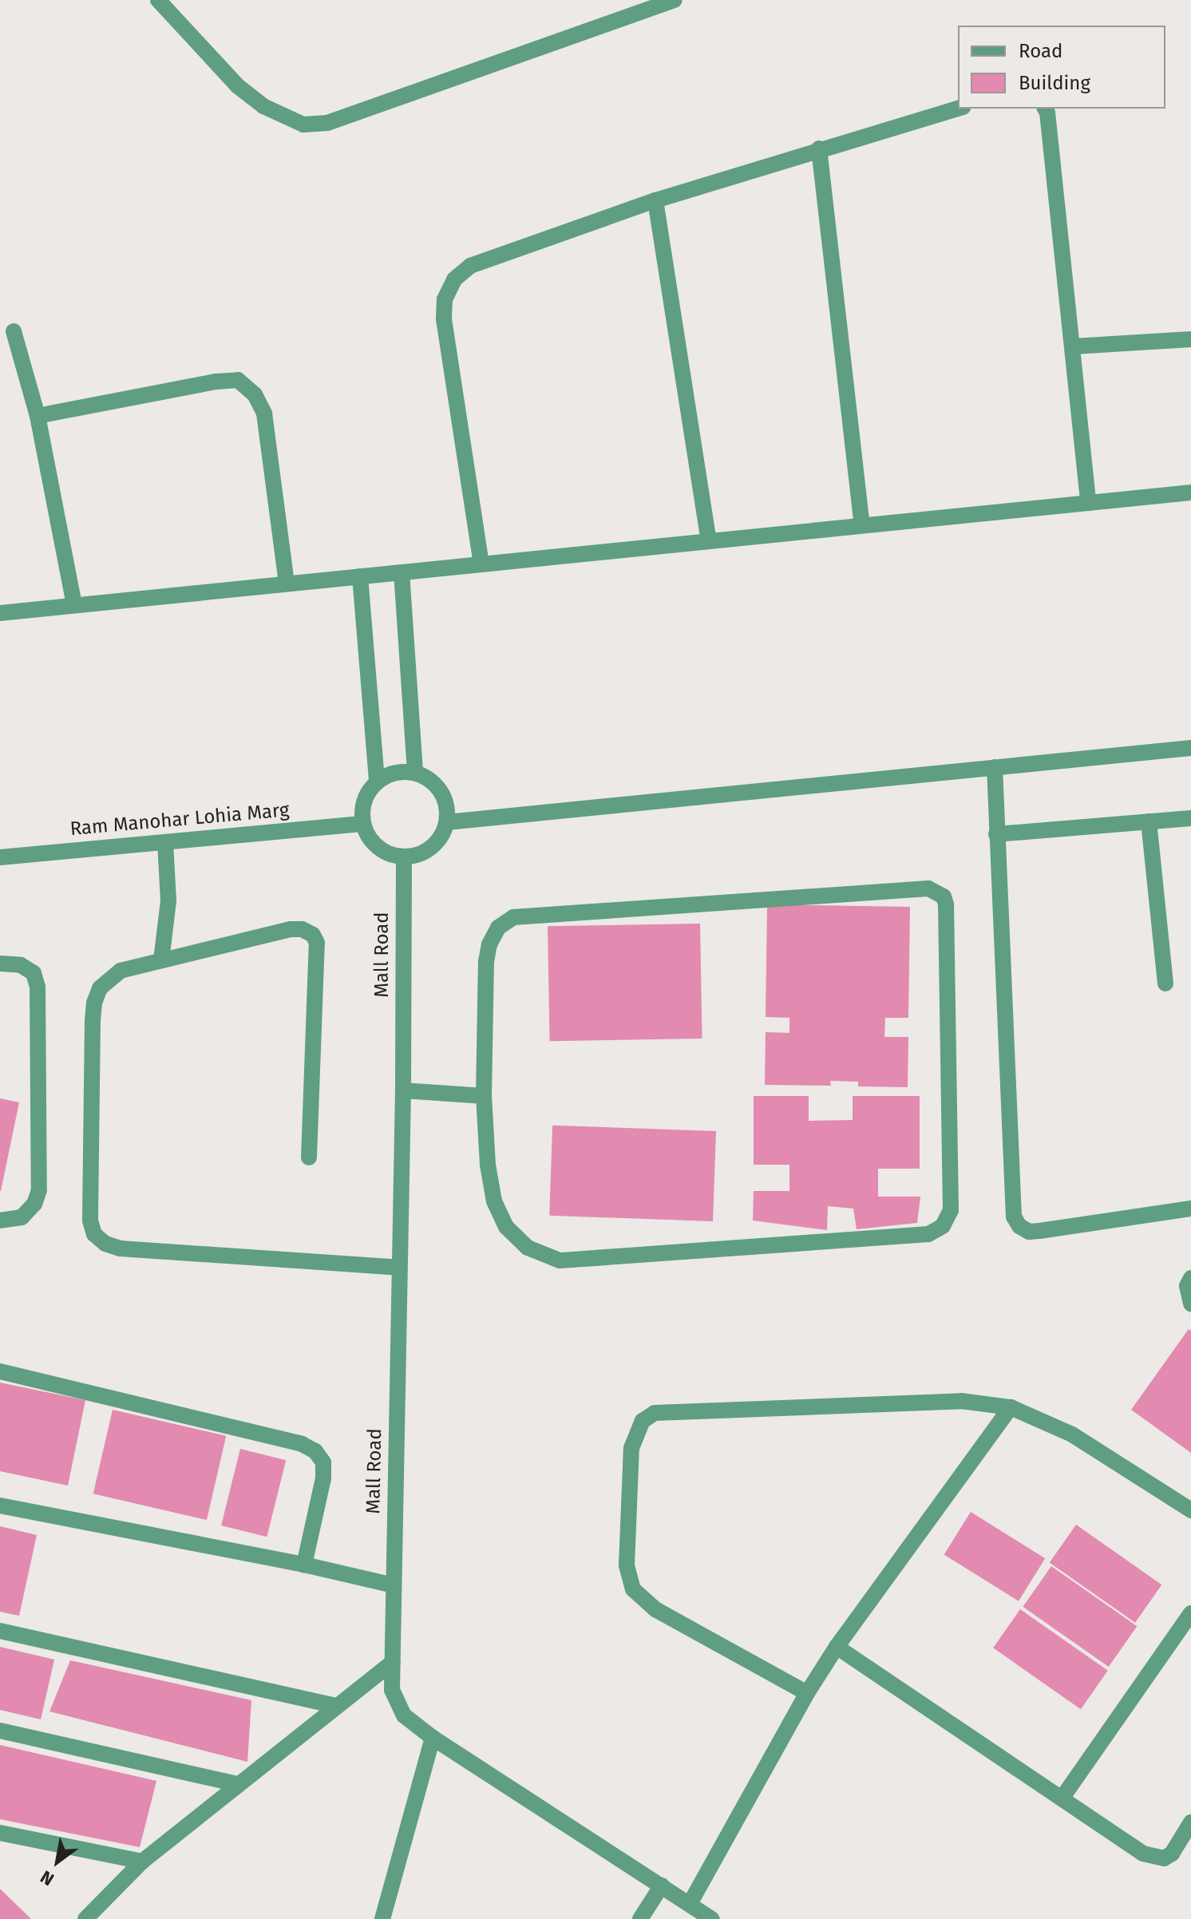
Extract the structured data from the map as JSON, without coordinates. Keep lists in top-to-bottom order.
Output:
{
  "streets": {
    "street": ["Ram Manohar Lohia Marg", "Mall Road"]
  },
  "crossings": [
    ["Ram Manohar Lohia Marg", "Mall Road"]
  ],
  "legend": ["Road", "Building"],
  "north": "bottom left"
}
